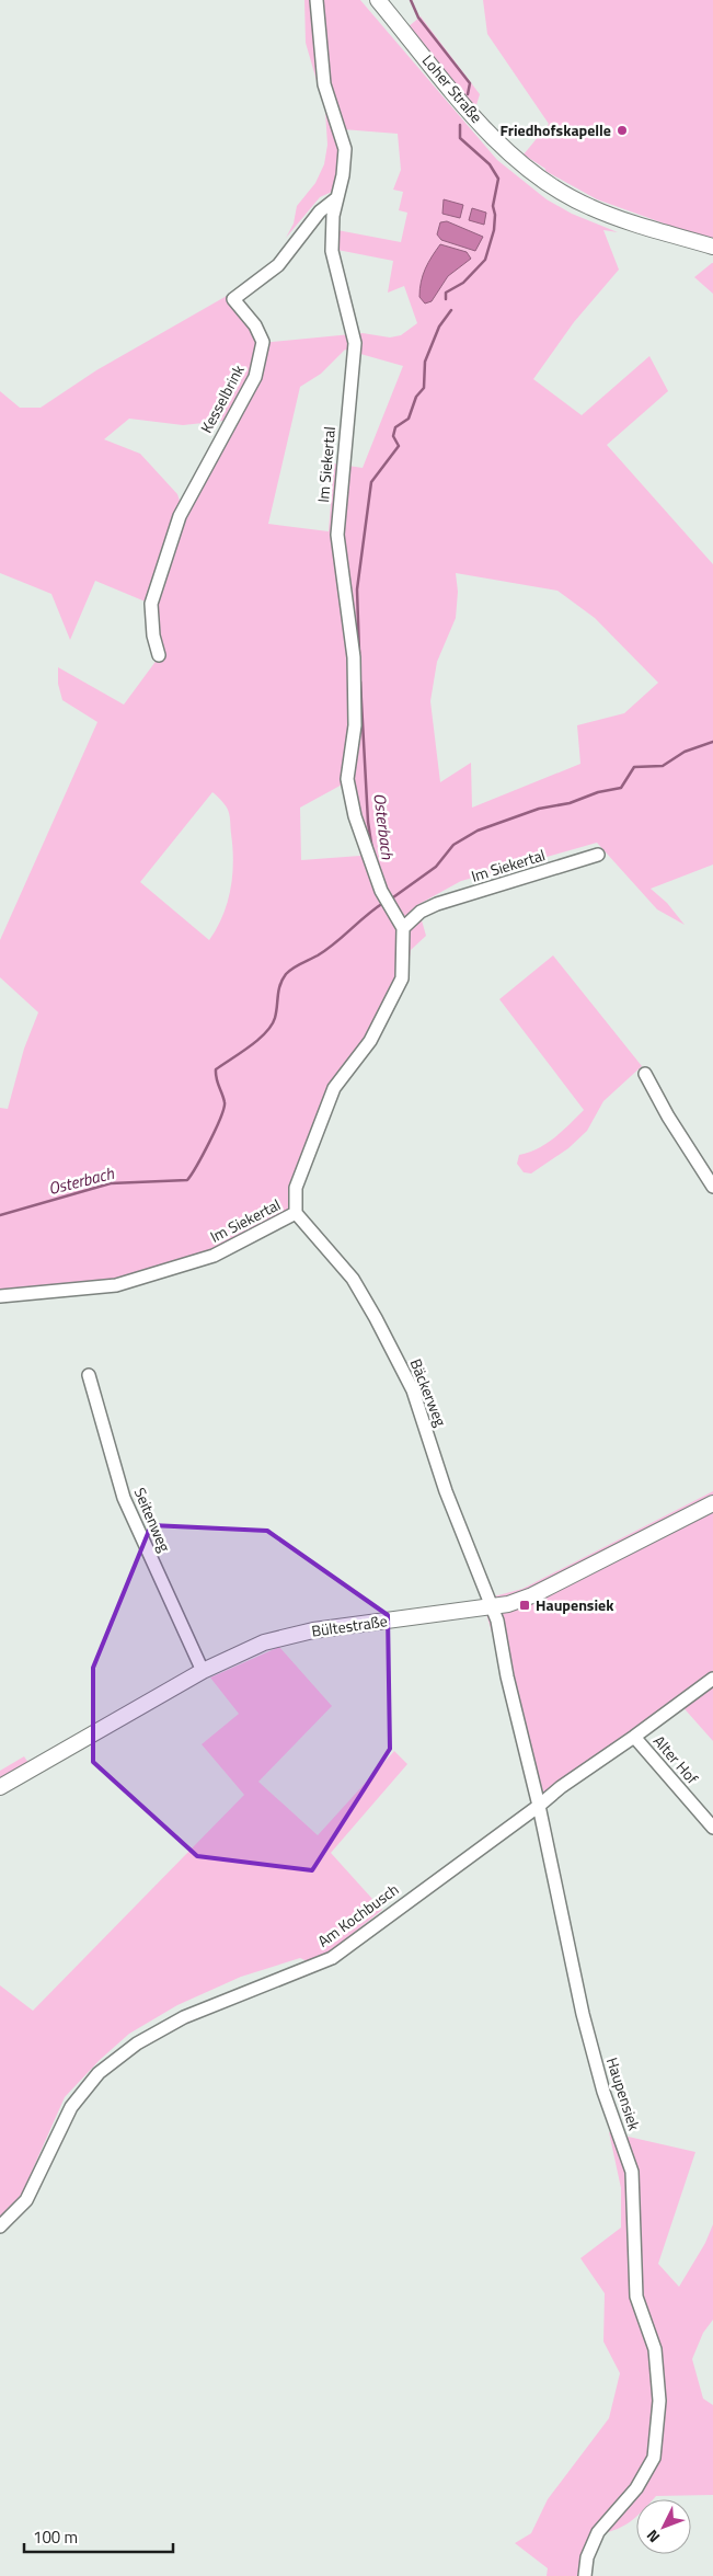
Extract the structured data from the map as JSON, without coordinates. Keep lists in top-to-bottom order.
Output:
{
  "streets": {
    "street": [
      "Loher Straße",
      "Kesselbrink",
      "Im Siekertal",
      "Bäckerweg",
      "Seitenweg",
      "Bültestraße",
      "Alter Hof",
      "Am Kochbusch",
      "Haupensiek"
    ]
  },
  "crossings": [
    ["Kesselbrink", "Im Siekertal"],
    ["Im Siekertal", "Bäckerweg"],
    ["Bäckerweg", "Bültestraße"],
    ["Bäckerweg", "Haupensiek"],
    ["Seitenweg", "Bültestraße"],
    ["Bültestraße", "Haupensiek"],
    ["Alter Hof", "Am Kochbusch"],
    ["Am Kochbusch", "Haupensiek"]
  ],
  "water": ["Osterbach"],
  "places": {
    "other": ["Friedhofskapelle"],
    "transit": ["Haupensiek"]
  },
  "scale_bar": "100 m",
  "north": "bottom left"
}
